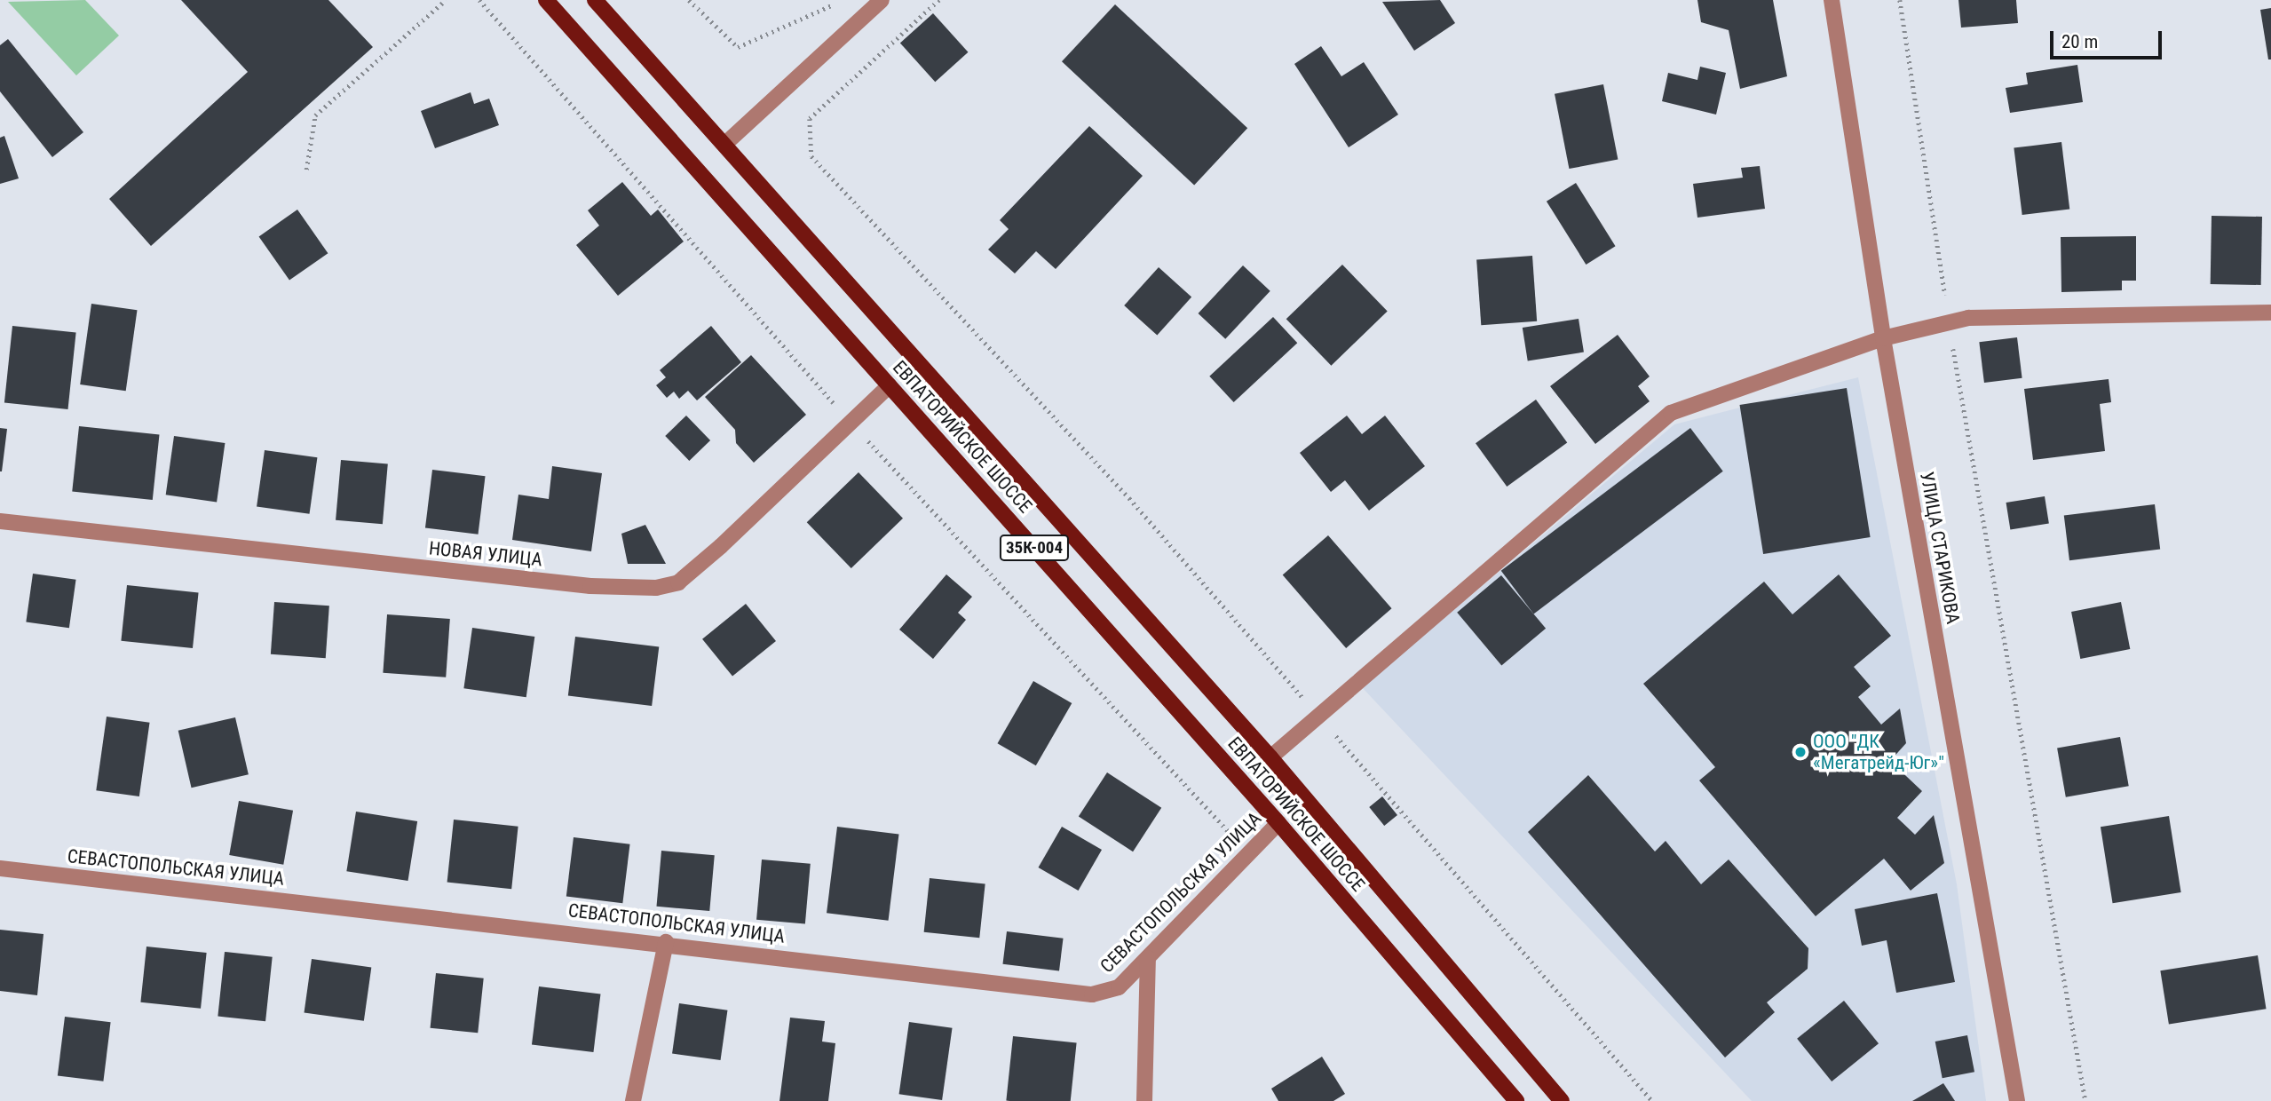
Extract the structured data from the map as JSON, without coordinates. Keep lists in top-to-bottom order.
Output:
{
  "streets": {
    "main road": ["ЕВПАТОРИЙСКОЕ ШОССЕ", "35К-004"],
    "street": ["УЛИЦА СТАРИКОВА", "НОВАЯ УЛИЦА", "СЕВАСТОПОЛЬСКАЯ УЛИЦА"]
  },
  "crossings": [
    ["ЕВПАТОРИЙСКОЕ ШОССЕ", "НОВАЯ УЛИЦА"],
    ["ЕВПАТОРИЙСКОЕ ШОССЕ", "СЕВАСТОПОЛЬСКАЯ УЛИЦА"]
  ],
  "places": ["ООО \"ДК «Мегатрейд-Юг»\""],
  "scale_bar": "20 m"
}
